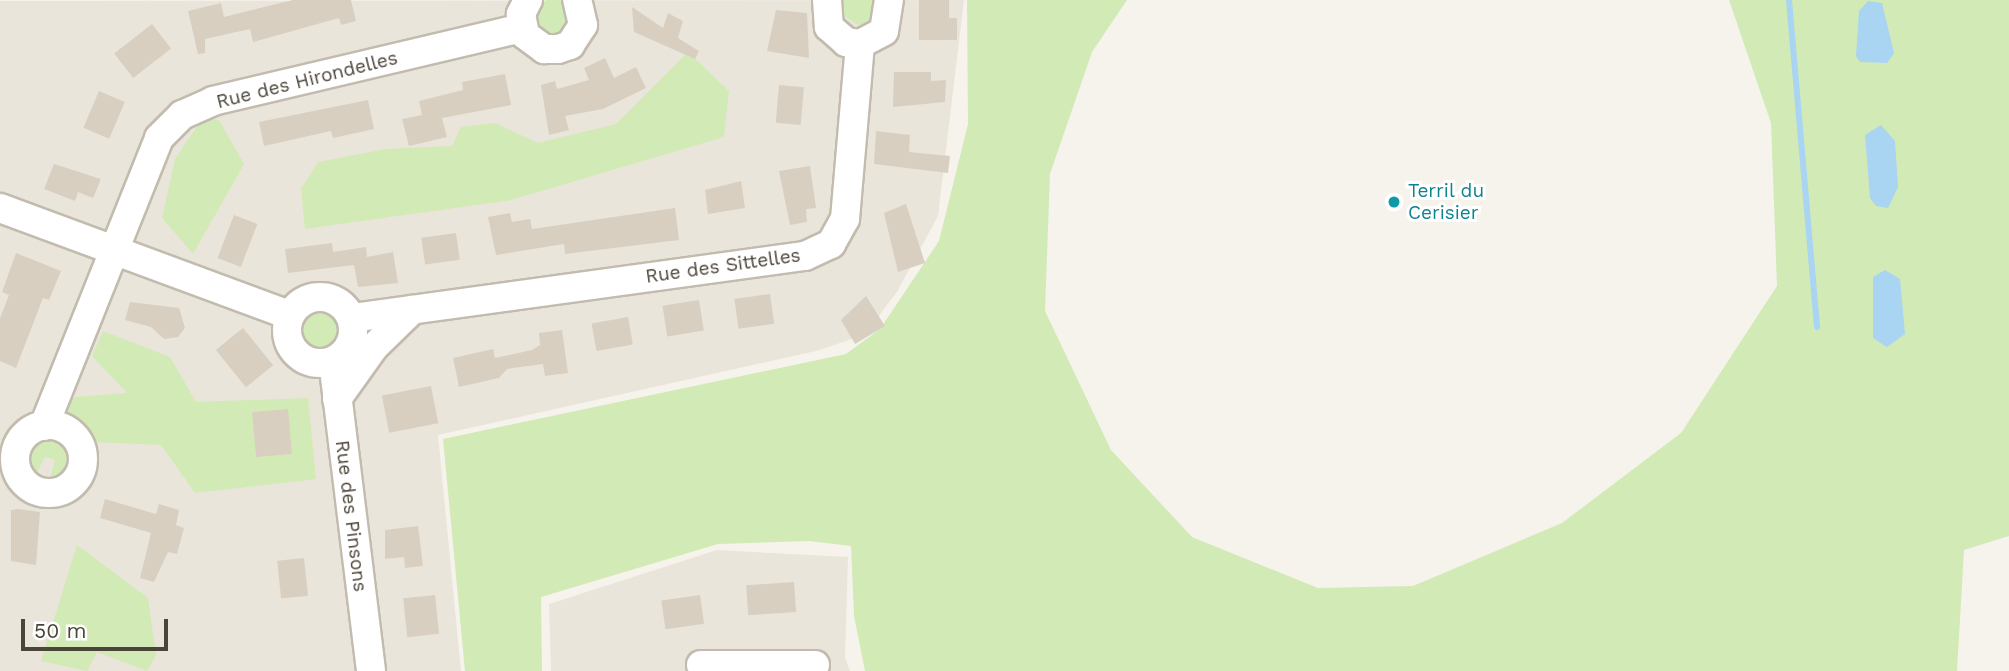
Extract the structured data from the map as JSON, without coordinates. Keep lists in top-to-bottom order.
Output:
{
  "streets": {
    "street": ["Rue des Hirondelles", "Rue des Sittelles", "Rue des Pinsons"]
  },
  "crossings": [
    ["Rue des Sittelles", "Rue des Pinsons"]
  ],
  "places": ["Terril du Cerisier"],
  "scale_bar": "50 m"
}
